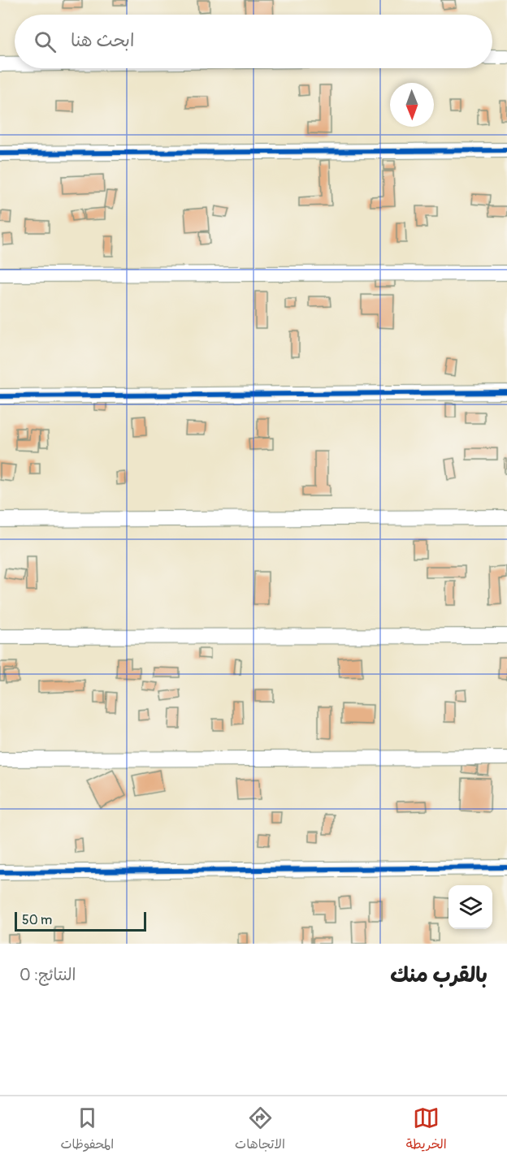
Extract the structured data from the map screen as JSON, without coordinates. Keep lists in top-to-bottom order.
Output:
{
  "scale_bar": "50 m",
  "north": "bottom",
  "page": {
    "search": "ابحث هنا",
    "scale": "50 m",
    "heading": ["بالقرب منك", "النتائج: 0"],
    "nav": ["الخريطة", "الاتجاهات", "المحفوظات"]
  }
}
